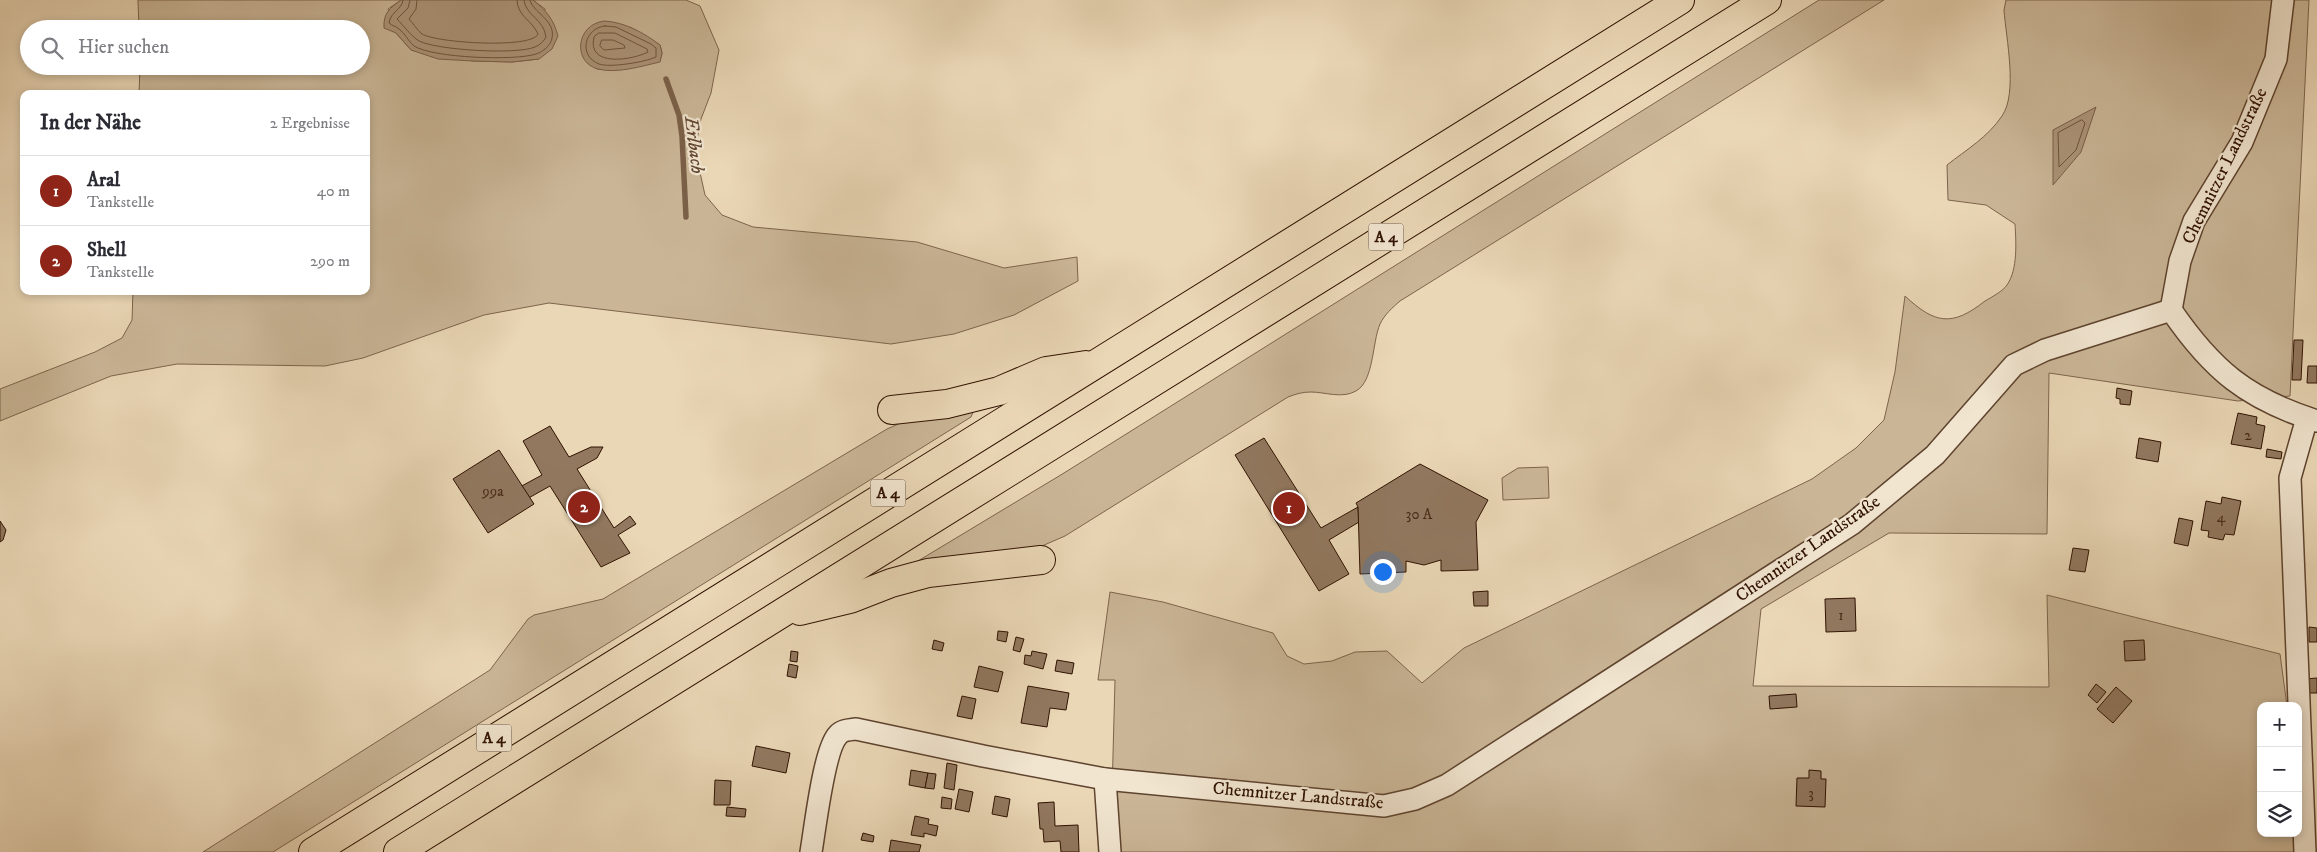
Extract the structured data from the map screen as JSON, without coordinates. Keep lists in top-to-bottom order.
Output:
{
  "streets": {
    "highway": ["A 4"],
    "street": ["Chemnitzer Landstraße"]
  },
  "water": ["Erlbach"],
  "house_numbers": [
    "2",
    "99a",
    "30 A",
    "4",
    "1",
    "3"
  ],
  "page": {
    "search": "Hier suchen",
    "heading": ["In der Nähe", "2 Ergebnisse"],
    "list": [
      {
        "mark": "1",
        "name": "Aral",
        "note": "Tankstelle",
        "value": "40 m"
      },
      {
        "mark": "2",
        "name": "Shell",
        "note": "Tankstelle",
        "value": "290 m"
      }
    ],
    "pins": ["2", "1"],
    "map_buttons": ["+", "−"]
  }
}
